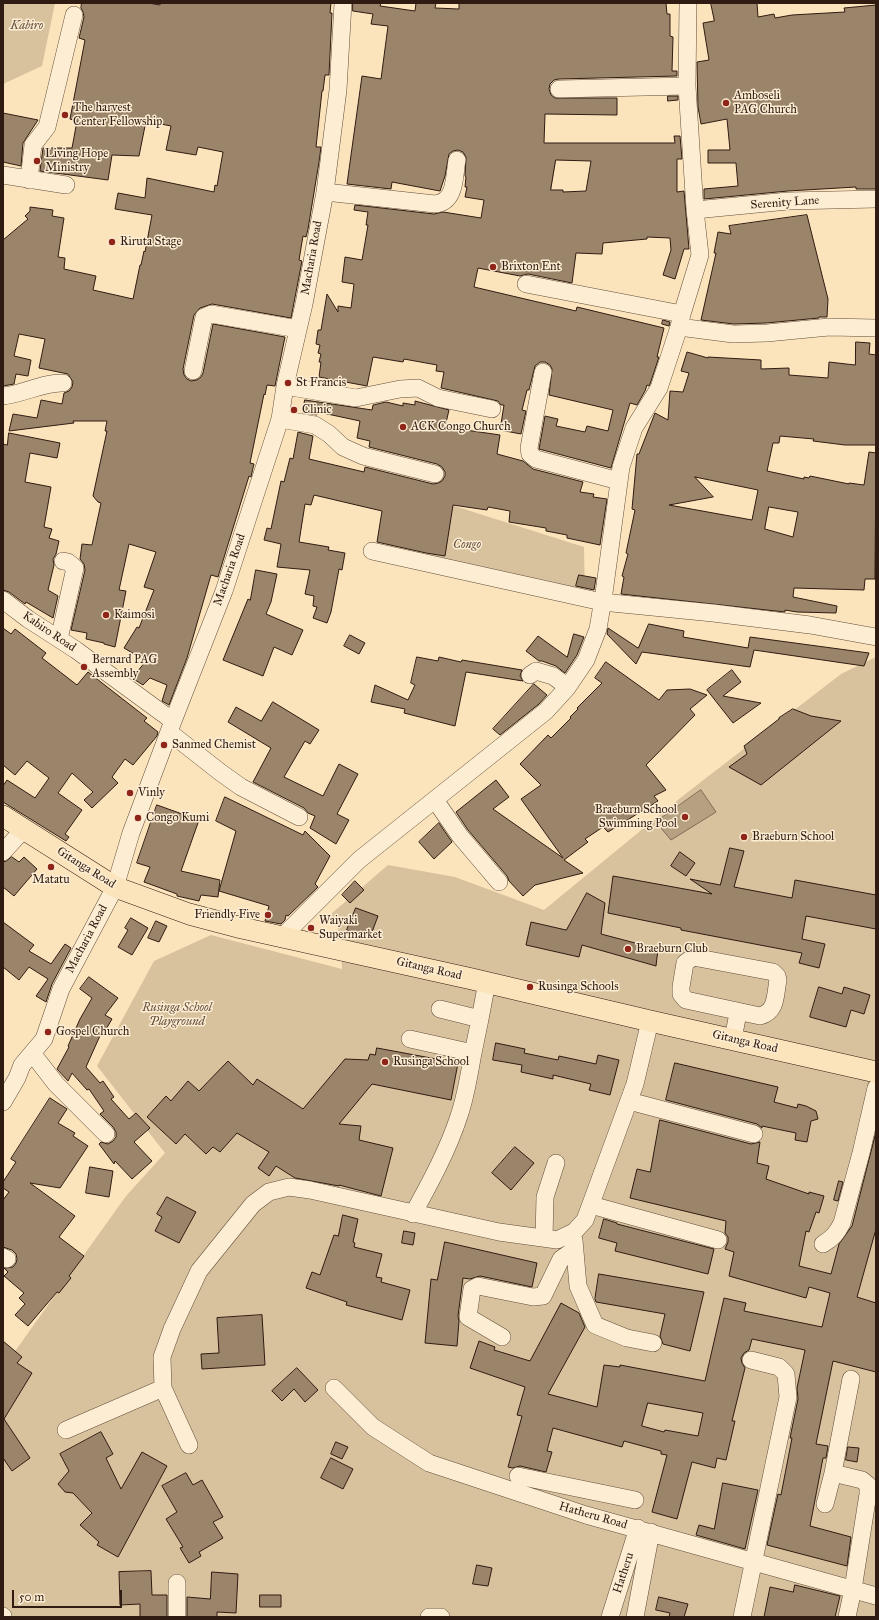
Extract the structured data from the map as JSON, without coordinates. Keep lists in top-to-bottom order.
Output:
{
  "streets": {
    "main road": ["Gitanga Road"],
    "street": [
      "Serenity Lane",
      "Macharia Road",
      "Kabiro Road",
      "Hatheru Road",
      "Hatheru"
    ]
  },
  "crossings": [
    ["Macharia Road", "Kabiro Road"],
    ["Macharia Road", "Gitanga Road"],
    ["Hatheru Road", "Hatheru"]
  ],
  "parks": ["Kabiro", "Congo", "Rusinga School Playground"],
  "places": [
    "Amboseli PAG Church",
    "The harvest Center Fellowship",
    "Living Hope Ministry",
    "Riruta Stage",
    "Brixton Ent",
    "St Francis",
    "Clinic",
    "ACK Congo Church",
    "Kaimosi",
    "Bernard PAG Assembly",
    "Sanmed Chemist",
    "Vinly",
    "Braeburn School Swimming Pool",
    "Congo Kumi",
    "Braeburn School",
    "Matatu",
    "Friendly Five",
    "Waiyaki Supermarket",
    "Braeburn Club",
    "Rusinga Schools",
    "Gospel Church",
    "Rusinga School"
  ],
  "scale_bar": "50 m"
}
